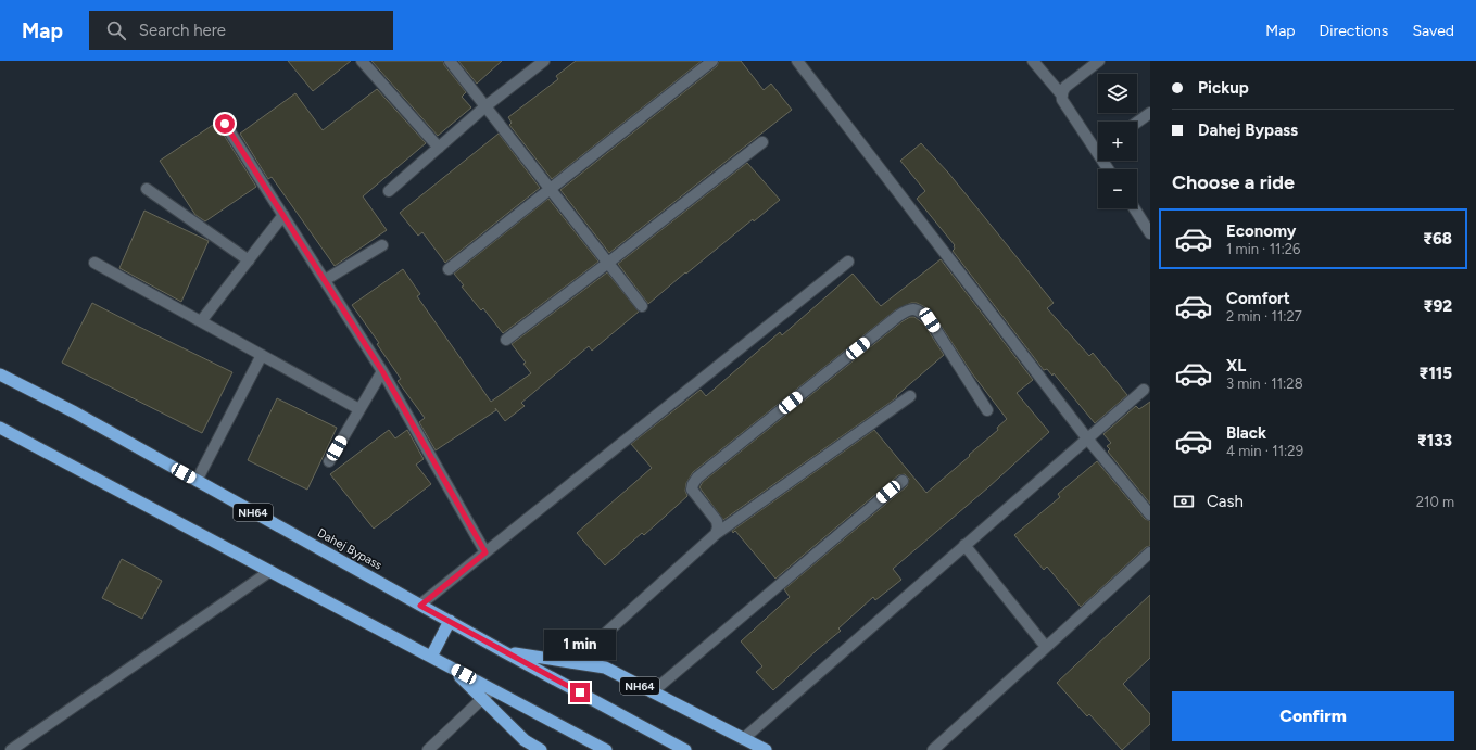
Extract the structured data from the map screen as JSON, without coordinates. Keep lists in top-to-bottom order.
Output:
{
  "streets": {
    "highway": ["NH64", "Dahej Bypass"]
  },
  "crossings": [
    ["NH64", "Dahej Bypass"]
  ],
  "page": {
    "header": "Map",
    "search": "Search here",
    "nav": ["Map", "Directions", "Saved"],
    "banner": ["Pickup", "Dahej Bypass"],
    "map_buttons": ["+", "−"],
    "heading": "Choose a ride",
    "list": [
      {
        "name": "Economy",
        "note": "1 min · 11:26",
        "value": "₹68"
      },
      {
        "name": "Comfort",
        "note": "2 min · 11:27",
        "value": "₹92"
      },
      {
        "name": "XL",
        "note": "3 min · 11:28",
        "value": "₹115"
      },
      {
        "name": "Black",
        "note": "4 min · 11:29",
        "value": "₹133"
      }
    ],
    "pay": ["Cash", "210 m"],
    "bubble": "1 min",
    "buttons": "Confirm"
  }
}
